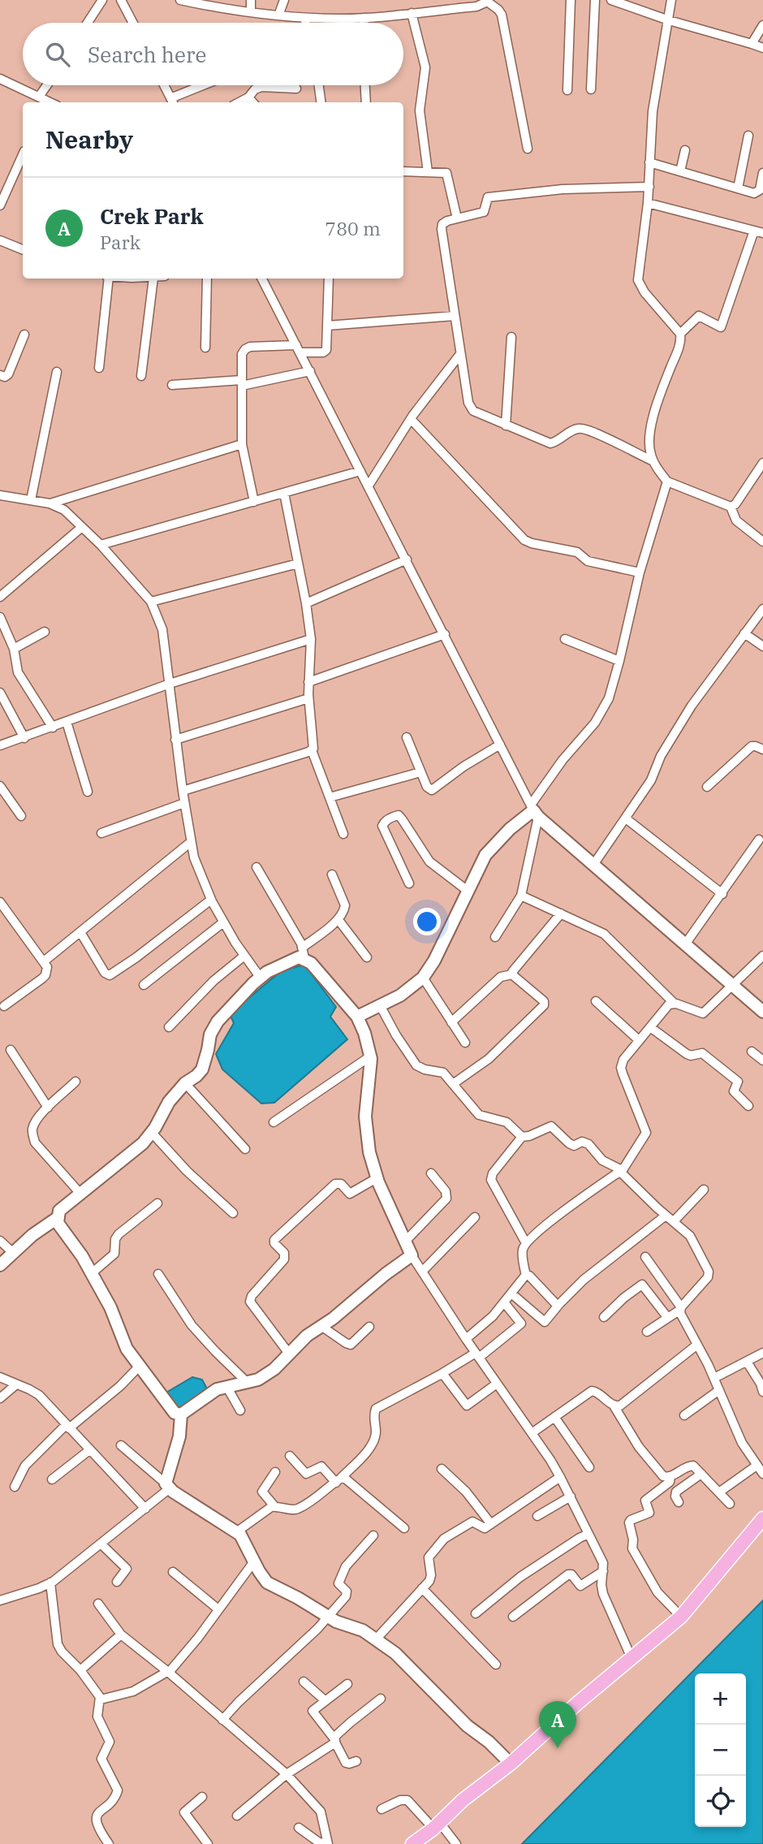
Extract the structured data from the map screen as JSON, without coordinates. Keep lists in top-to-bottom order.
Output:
{
  "page": {
    "search": "Search here",
    "heading": "Nearby",
    "list": [
      {
        "mark": "A",
        "name": "Crek Park",
        "note": "Park",
        "value": "780 m"
      }
    ],
    "map_buttons": ["+", "−"],
    "pins": "A"
  }
}
